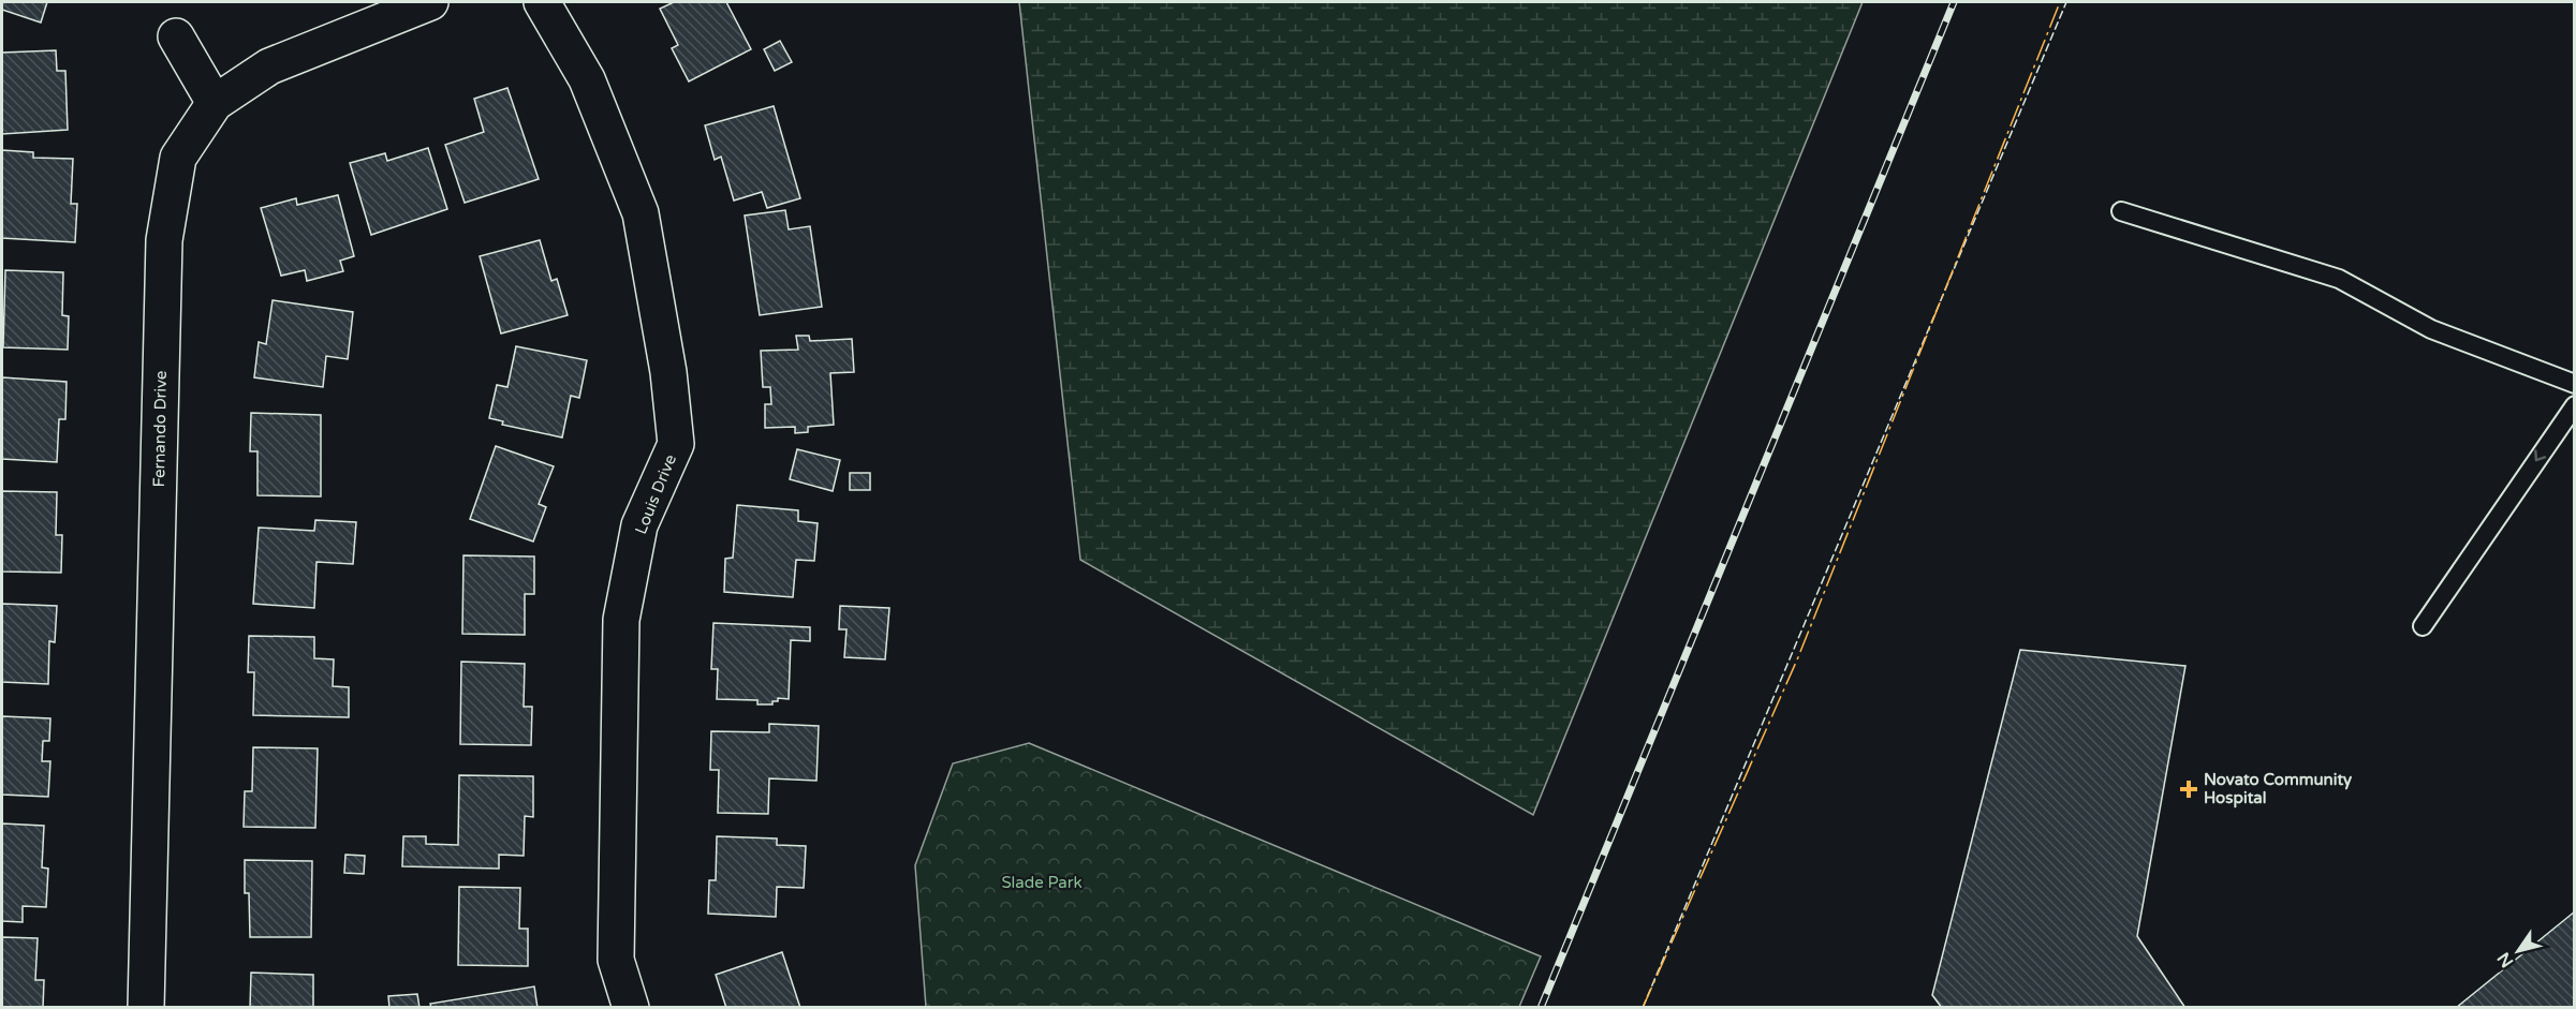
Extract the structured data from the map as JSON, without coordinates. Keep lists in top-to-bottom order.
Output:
{
  "streets": {
    "street": ["Fernando Drive", "Louis Drive"]
  },
  "parks": ["Slade Park"],
  "places": {
    "health": ["Novato Community Hospital"]
  },
  "north": "bottom left"
}
